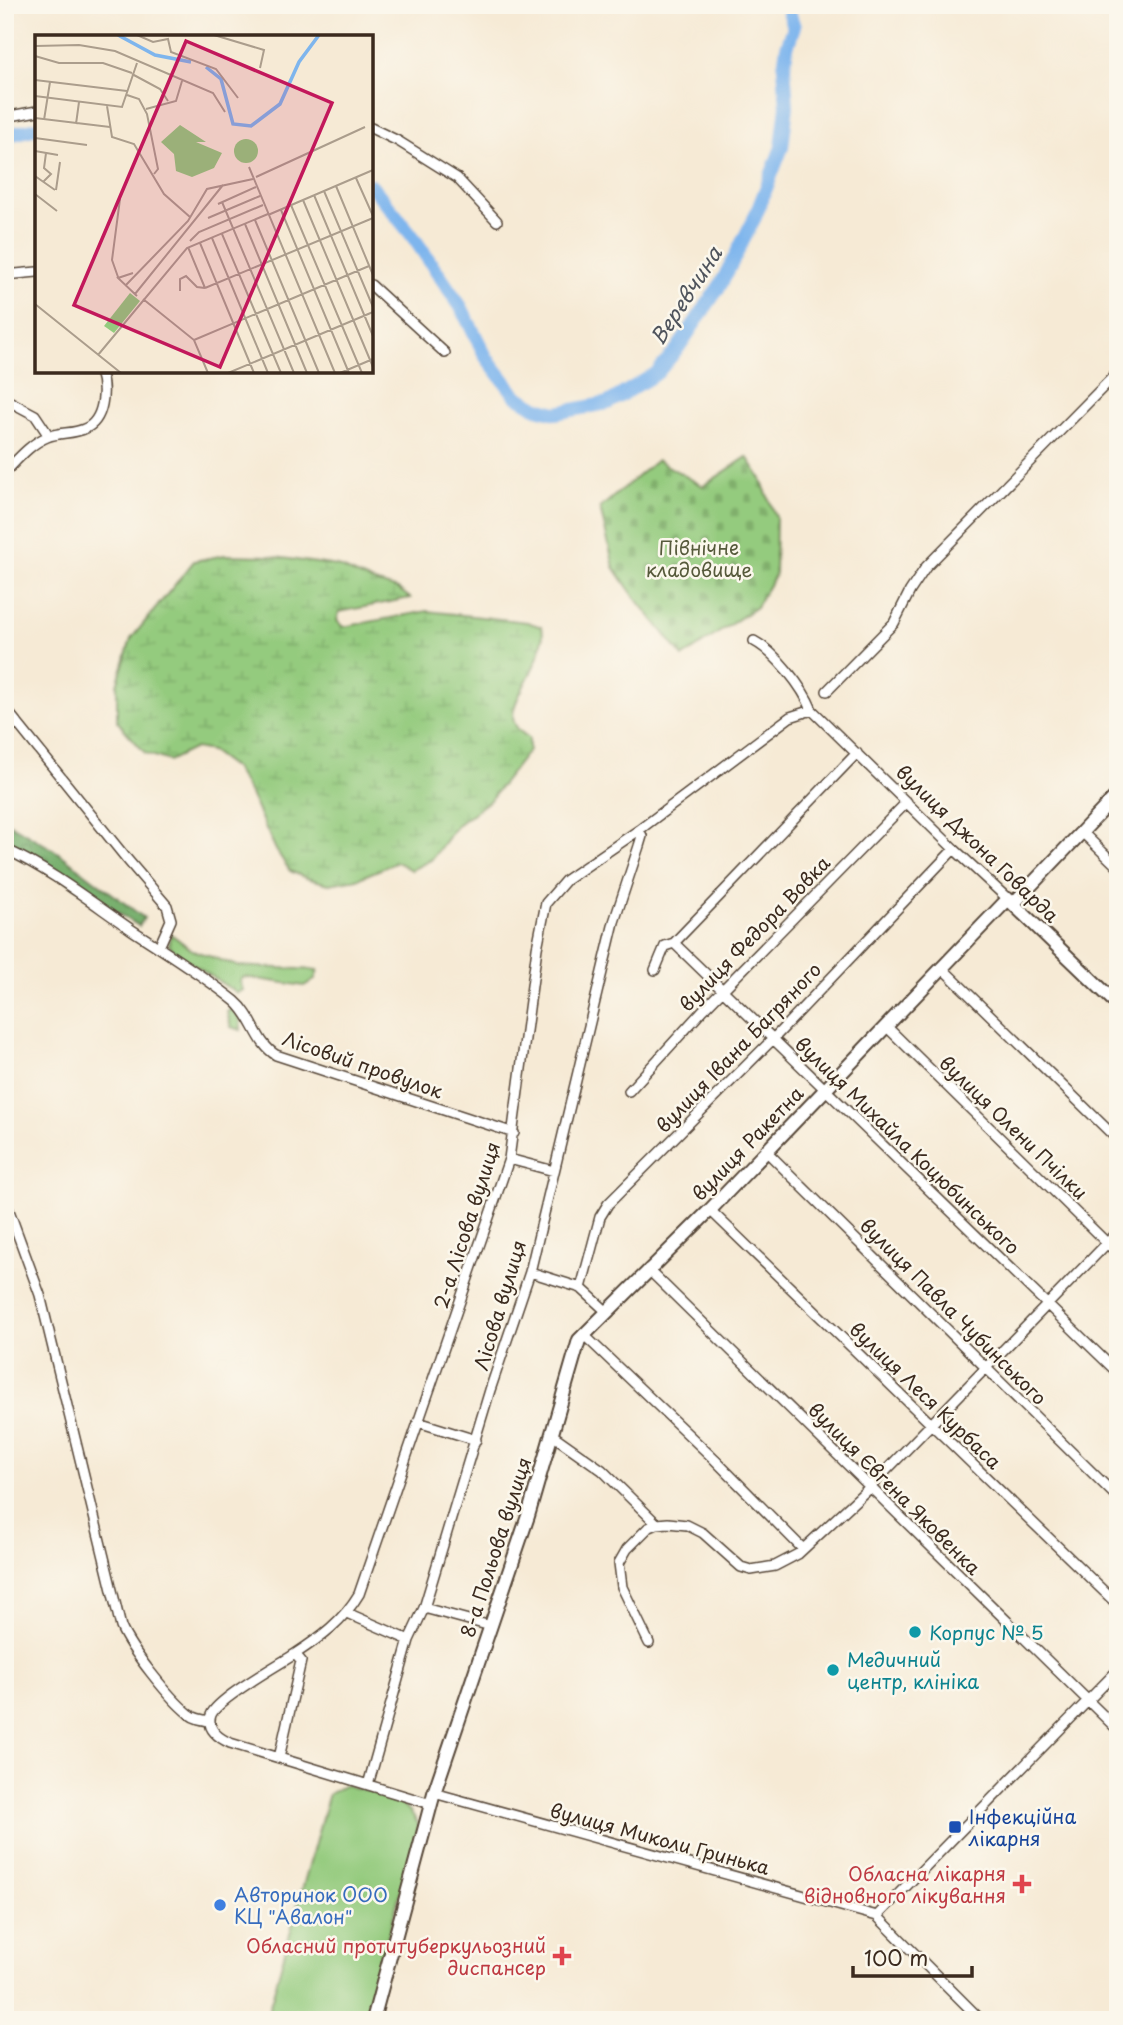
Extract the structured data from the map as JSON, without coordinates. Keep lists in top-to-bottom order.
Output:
{
  "streets": {
    "street": [
      "вулиця Джона Говарда",
      "вулиця Федора Вовка",
      "вулиця Івана Багряного",
      "Лісовий провулок",
      "вулиця Олени Пчілки",
      "вулиця Ракетна",
      "вулиця Михайла Коцюбинського",
      "2-а Лісова вулиця",
      "Лісова вулиця",
      "вулиця Павла Чубинського",
      "вулиця Леся Курбаса",
      "вулиця Євгена Яковенка",
      "8-а Польова вулиця",
      "вулиця Миколи Гринька"
    ]
  },
  "crossings": [
    ["вулиця Джона Говарда", "вулиця Федора Вовка"],
    ["вулиця Джона Говарда", "вулиця Івана Багряного"],
    ["вулиця Джона Говарда", "вулиця Ракетна"],
    ["вулиця Джона Говарда", "2-а Лісова вулиця"],
    ["вулиця Федора Вовка", "вулиця Михайла Коцюбинського"],
    ["вулиця Івана Багряного", "вулиця Михайла Коцюбинського"],
    ["Лісовий провулок", "2-а Лісова вулиця"],
    ["вулиця Олени Пчілки", "вулиця Ракетна"],
    ["вулиця Ракетна", "вулиця Михайла Коцюбинського"],
    ["вулиця Ракетна", "вулиця Павла Чубинського"],
    ["вулиця Ракетна", "вулиця Леся Курбаса"],
    ["вулиця Ракетна", "вулиця Євгена Яковенка"],
    ["вулиця Ракетна", "8-а Польова вулиця"],
    ["2-а Лісова вулиця", "Лісова вулиця"],
    ["2-а Лісова вулиця", "вулиця Миколи Гринька"],
    ["Лісова вулиця", "вулиця Миколи Гринька"],
    ["8-а Польова вулиця", "вулиця Миколи Гринька"]
  ],
  "water": ["Веревчина"],
  "parks": ["Північне кладовище"],
  "places": {
    "other": ["Корпус № 5", "Медичний центр, клініка", "Авторинок ООО КЦ \"Авалон\""],
    "transit": ["Інфекційна лікарня"],
    "health": ["Обласна лікарня відновного лікування", "Обласний протитуберкульозний диспансер"]
  },
  "scale_bar": "100 m"
}
